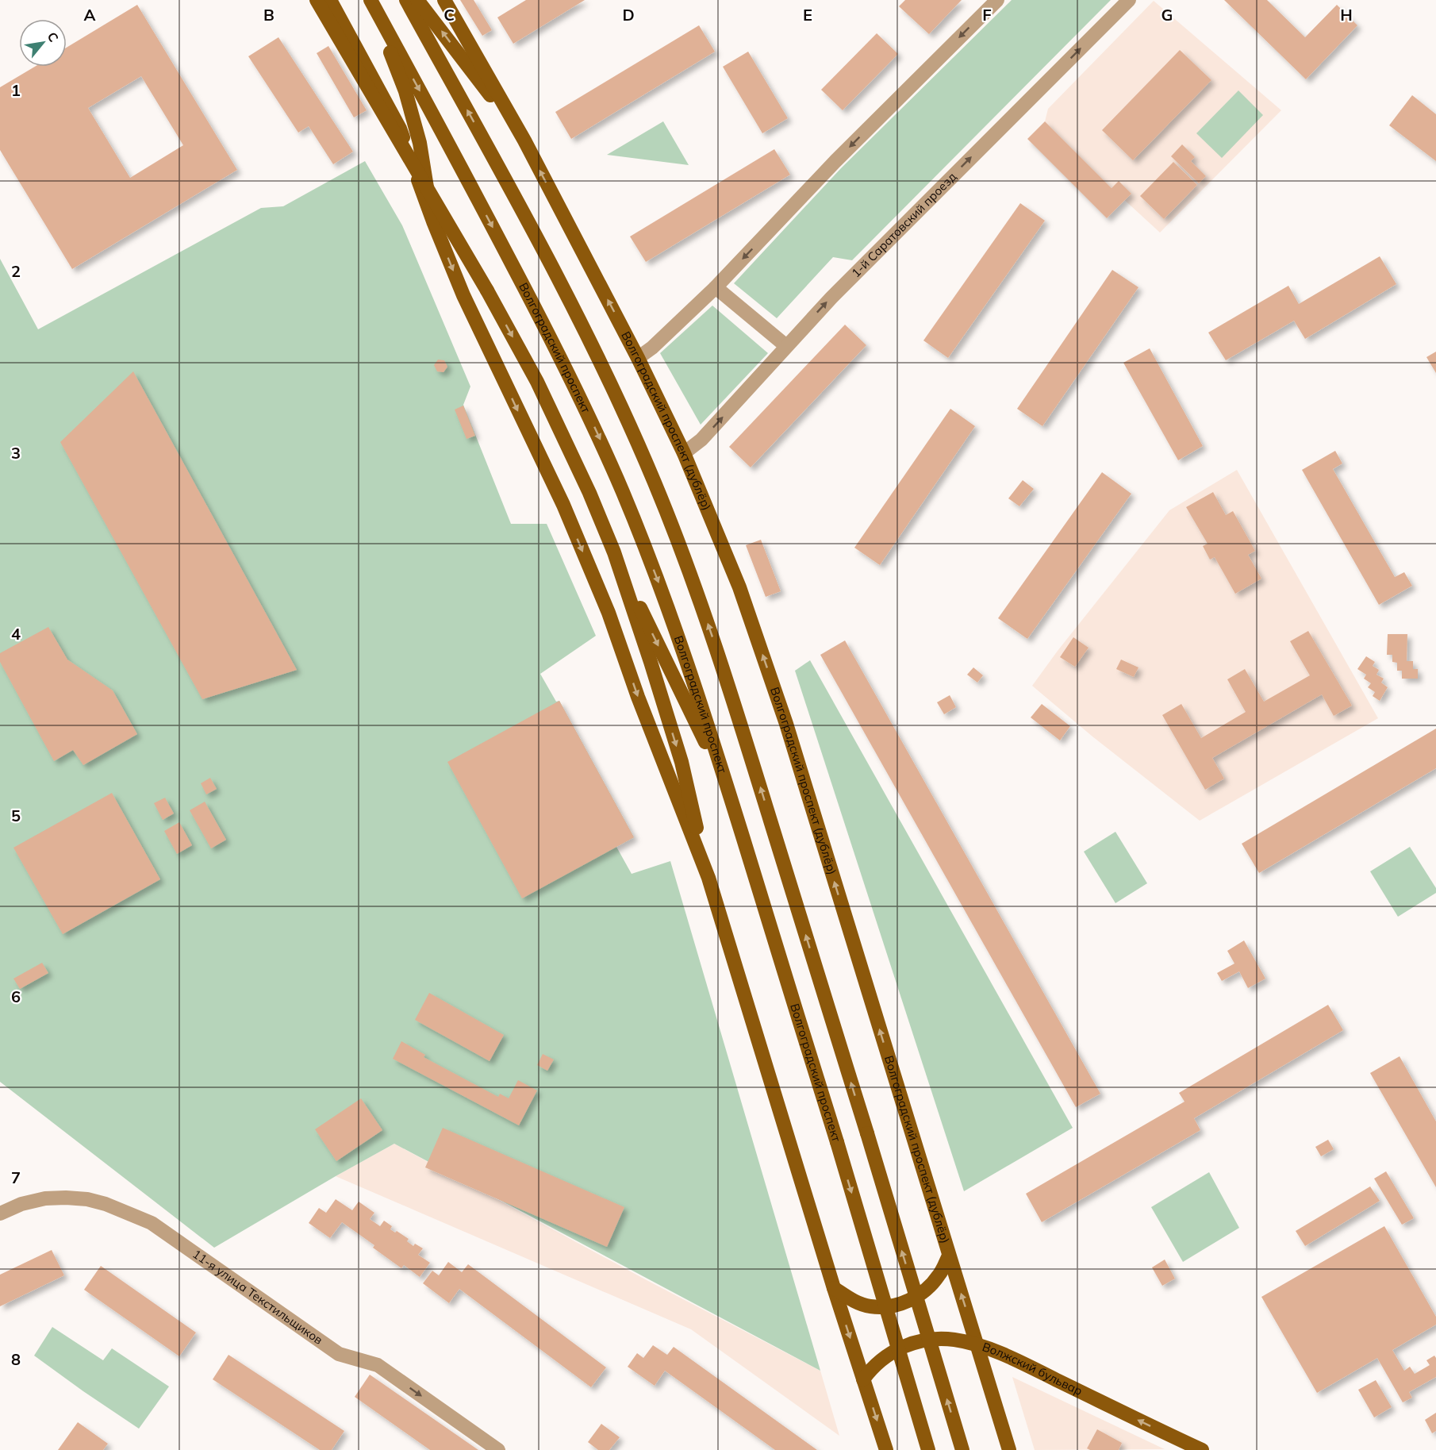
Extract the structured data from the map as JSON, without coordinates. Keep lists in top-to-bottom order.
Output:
{
  "streets": {
    "main road": ["Волгоградский проспект", "Волгоградский проспект (дублёр)", "Волжский бульвар"],
    "street": ["1-й Саратовский проезд", "11-я улица Текстильщиков"]
  },
  "crossings": [
    ["1-й Саратовский проезд", "Волгоградский проспект (дублёр)"],
    ["Волгоградский проспект (дублёр)", "Волжский бульвар"]
  ],
  "one_way": ["11-я улица Текстильщиков", "Волжский бульвар"],
  "north": "top right",
  "grid": {
    "columns": [
      "A",
      "B",
      "C",
      "D",
      "E",
      "F",
      "G",
      "H"
    ],
    "rows": [
      "1",
      "2",
      "3",
      "4",
      "5",
      "6",
      "7",
      "8"
    ]
  }
}
